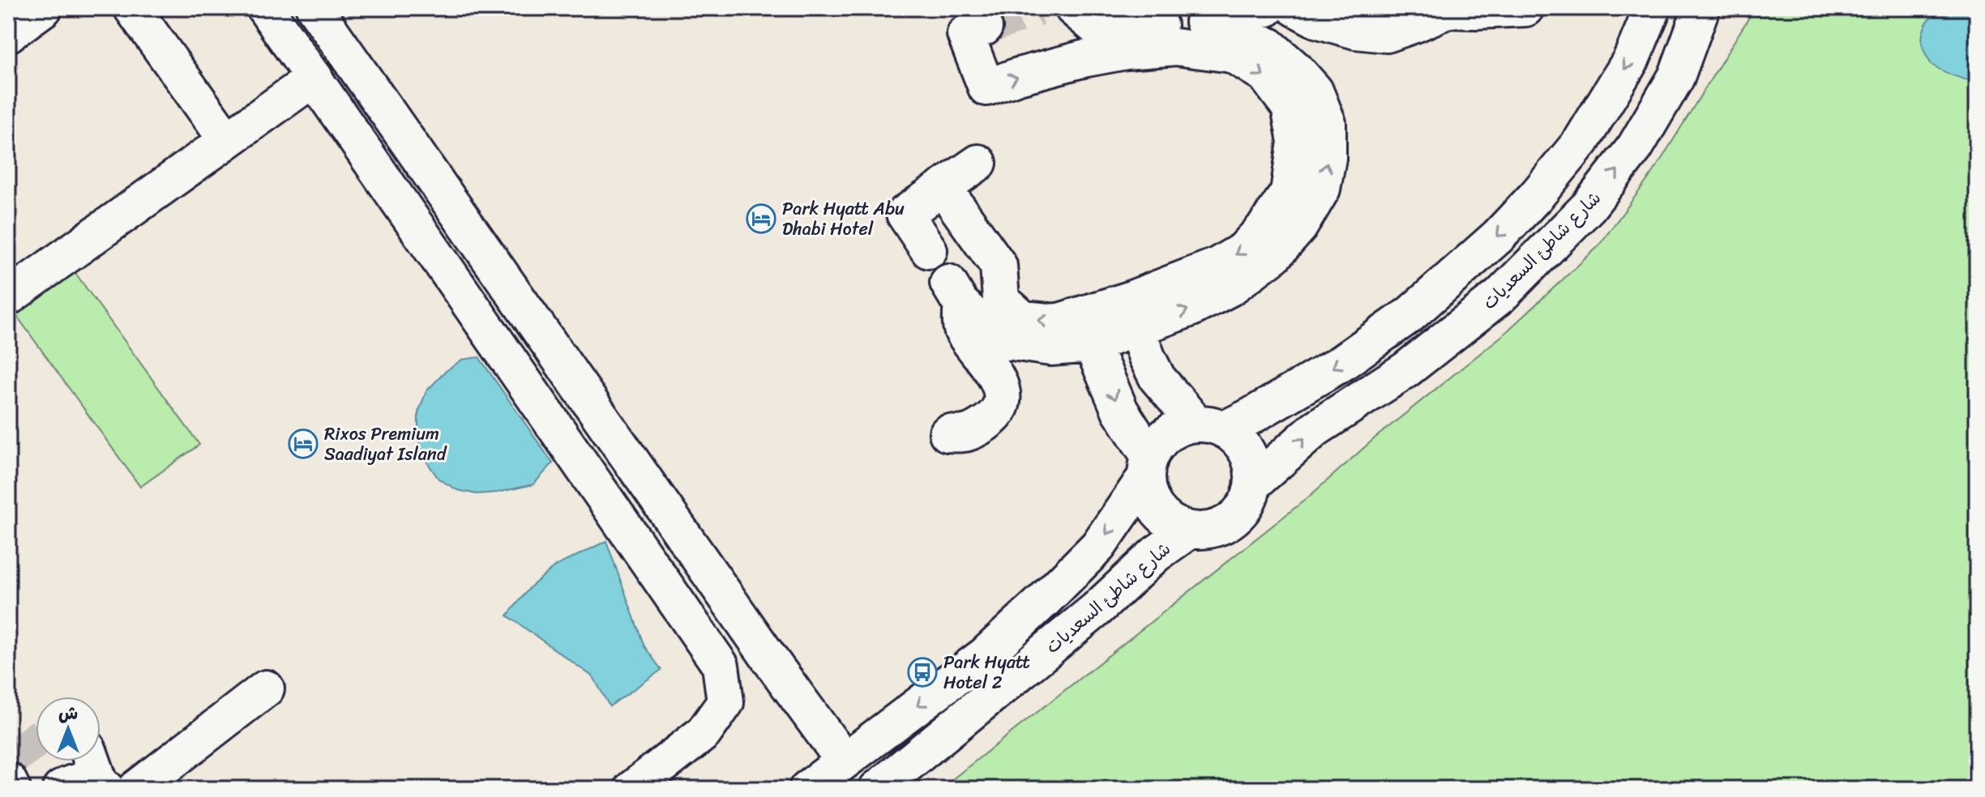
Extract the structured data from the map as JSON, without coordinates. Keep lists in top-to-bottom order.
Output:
{
  "streets": {
    "street": ["شارع شاطئ السعديات"]
  },
  "places": {
    "hotel": ["Park Hyatt Abu Dhabi Hotel", "Rixos Premium Saadiyat Island"],
    "bus stop": ["Park Hyatt Hotel 2"]
  },
  "north": "top"
}
